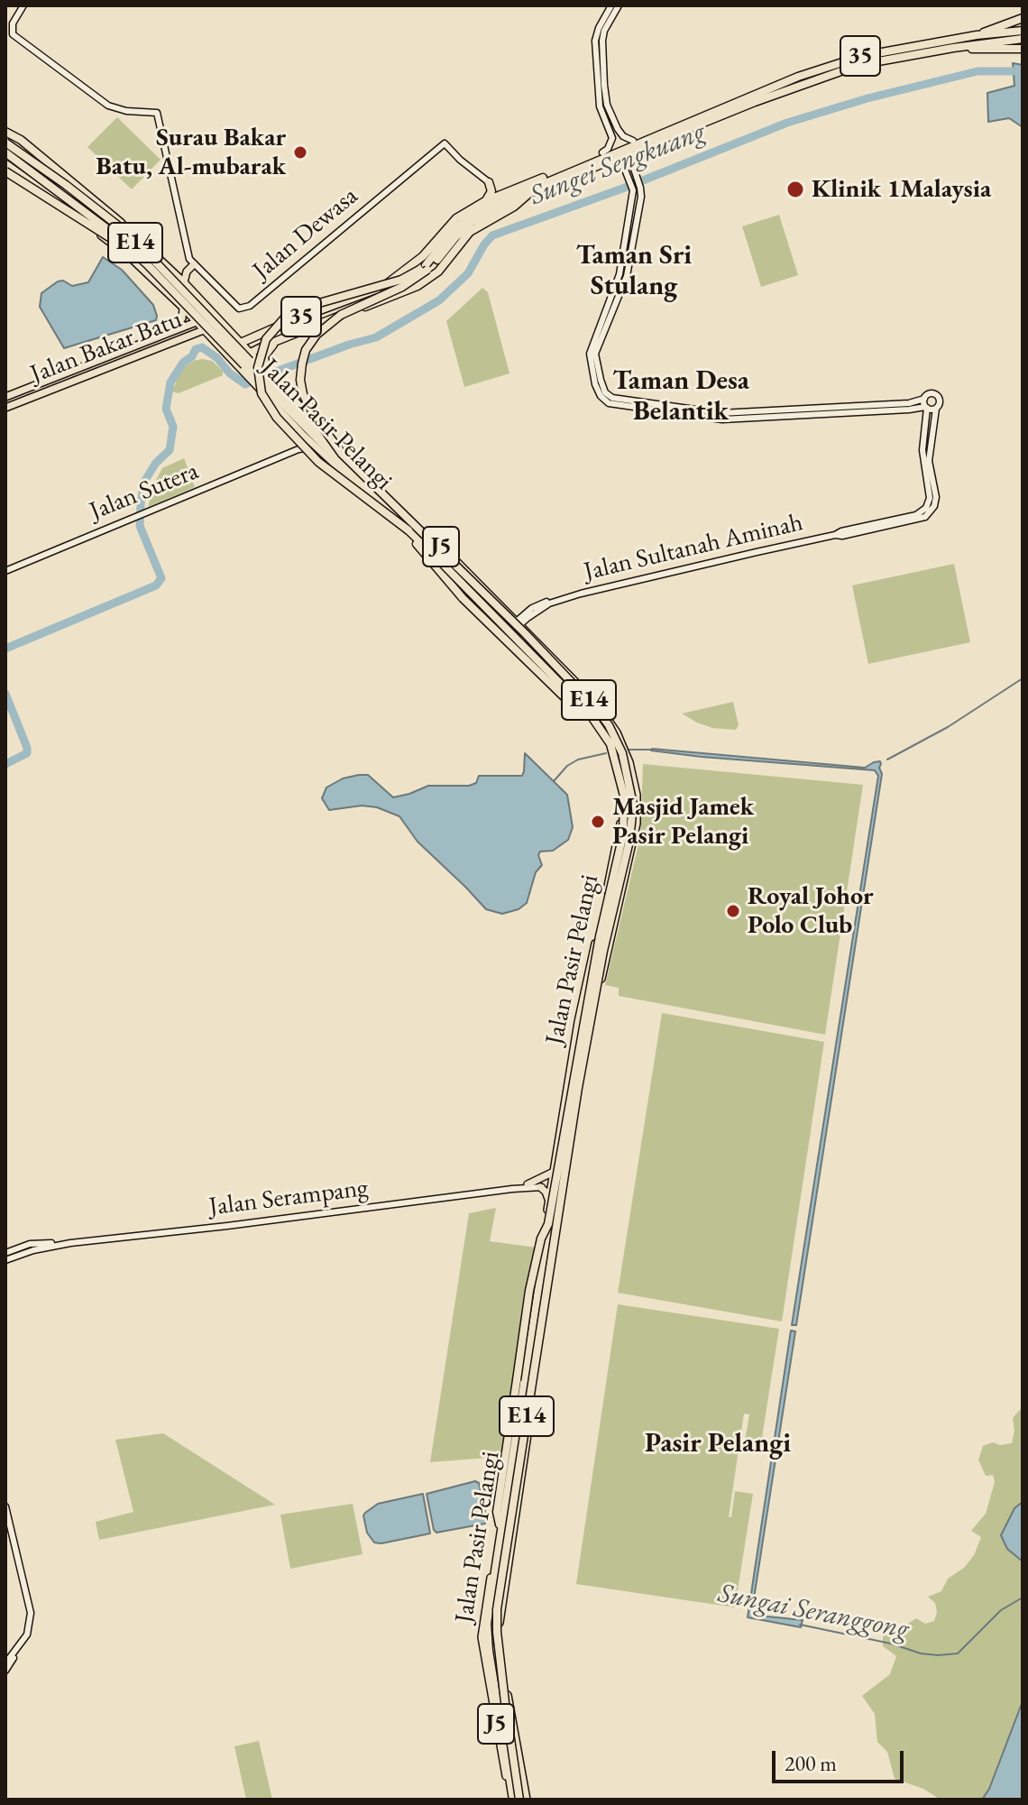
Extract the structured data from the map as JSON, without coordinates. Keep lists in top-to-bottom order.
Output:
{
  "streets": {
    "highway": ["35", "E14"],
    "main road": ["Jalan Bakar Batu", "Jalan Pasir Pelangi", "J5"],
    "street": [
      "Jalan Dewasa",
      "Jalan Sutera",
      "Jalan Sultanah Aminah",
      "Jalan Serampang"
    ]
  },
  "crossings": [
    ["35", "Jalan Pasir Pelangi"],
    ["E14", "Jalan Pasir Pelangi"],
    ["Jalan Bakar Batu", "Jalan Pasir Pelangi"],
    ["Jalan Pasir Pelangi", "Jalan Sutera"],
    ["Jalan Pasir Pelangi", "Jalan Sultanah Aminah"],
    ["Jalan Pasir Pelangi", "Jalan Serampang"]
  ],
  "districts": ["Taman Sri Stulang", "Taman Desa Belantik", "Pasir Pelangi"],
  "water": ["Sungei Sengkuang", "Sungai Seranggong"],
  "places": [
    "Surau Bakar Batu, Al-mubarak",
    "Klinik 1Malaysia",
    "Masjid Jamek Pasir Pelangi",
    "Royal Johor Polo Club"
  ],
  "scale_bar": "200 m"
}
